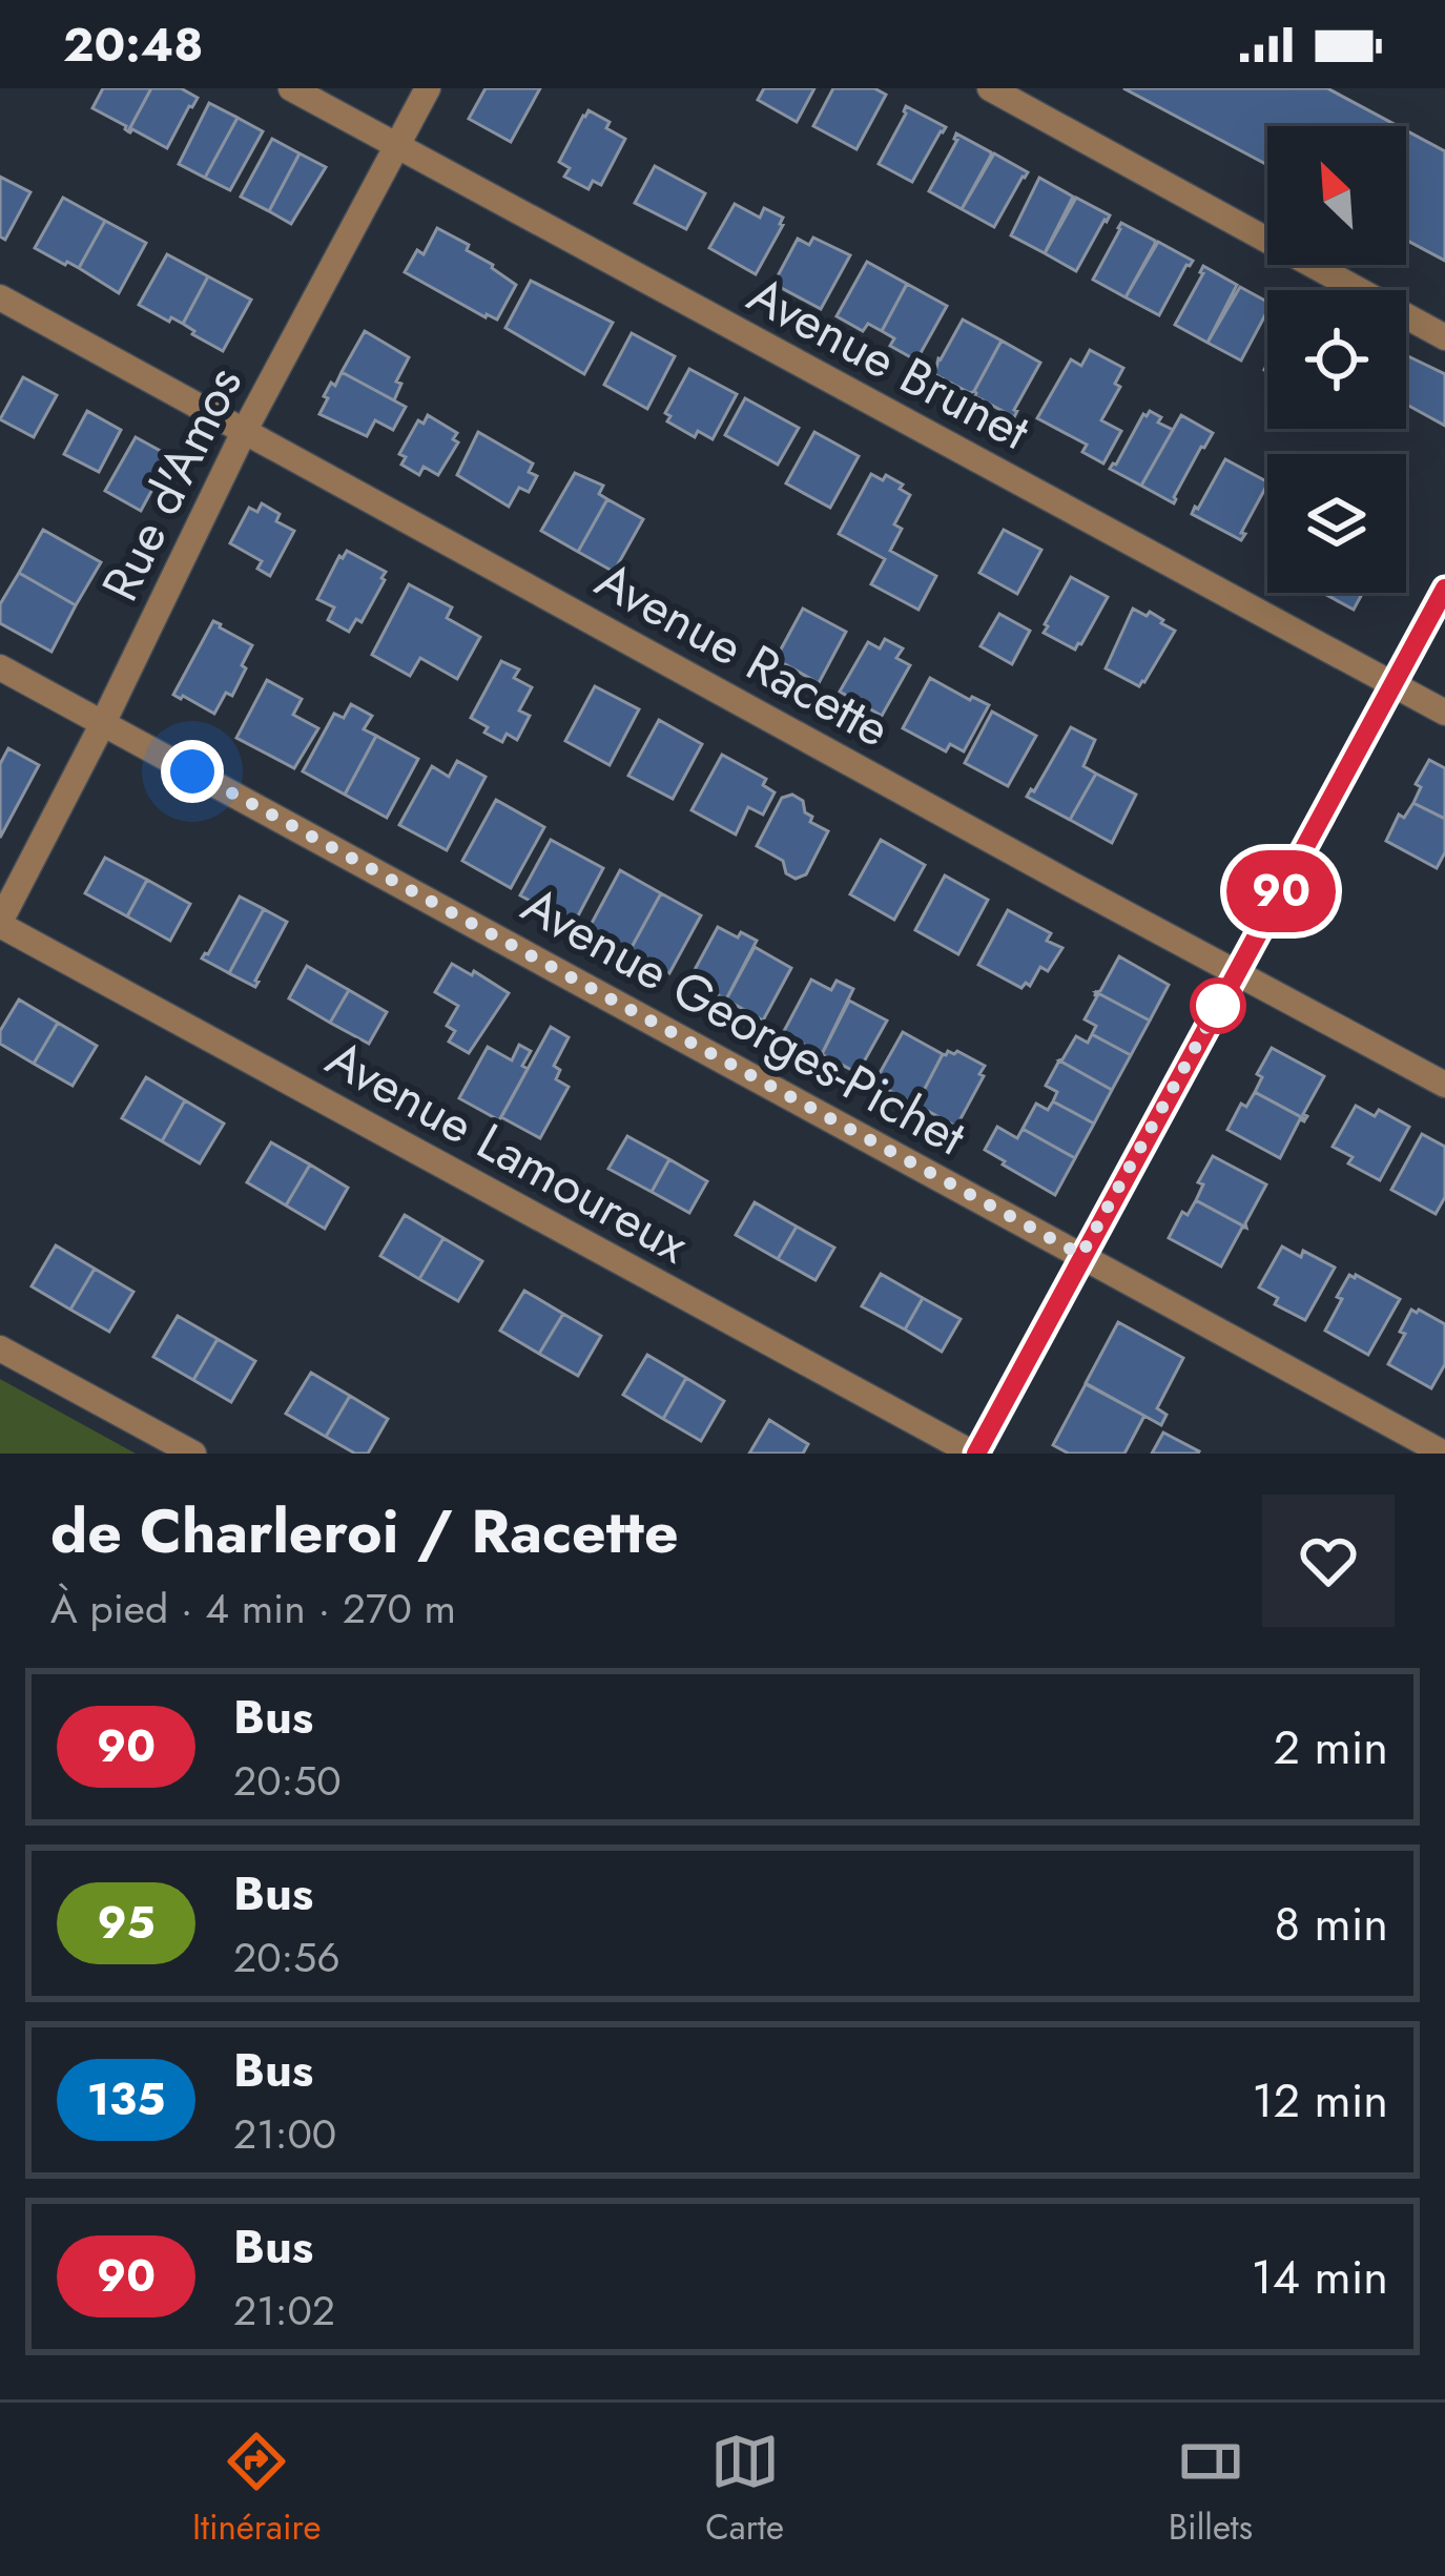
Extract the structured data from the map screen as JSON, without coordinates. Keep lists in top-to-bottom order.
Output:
{
  "streets": {
    "street": [
      "Avenue Brunet",
      "Rue d'Amos",
      "Avenue Racette",
      "Avenue Georges-Pichet",
      "Avenue Lamoureux"
    ]
  },
  "crossings": [
    ["Avenue Brunet", "Rue d'Amos"],
    ["Rue d'Amos", "Avenue Racette"],
    ["Rue d'Amos", "Avenue Georges-Pichet"],
    ["Rue d'Amos", "Avenue Lamoureux"]
  ],
  "lines": ["bus line 90"],
  "north": "top left",
  "page": {
    "status": "20:48",
    "on_map": "90",
    "heading": ["de Charleroi / Racette", "À pied · 4 min · 270 m"],
    "list": [
      {
        "mark": "90",
        "name": "Bus",
        "note": "20:50",
        "value": "2 min"
      },
      {
        "mark": "95",
        "name": "Bus",
        "note": "20:56",
        "value": "8 min"
      },
      {
        "mark": "135",
        "name": "Bus",
        "note": "21:00",
        "value": "12 min"
      },
      {
        "mark": "90",
        "name": "Bus",
        "note": "21:02",
        "value": "14 min"
      }
    ],
    "tabs": ["Itinéraire", "Carte", "Billets"]
  }
}
